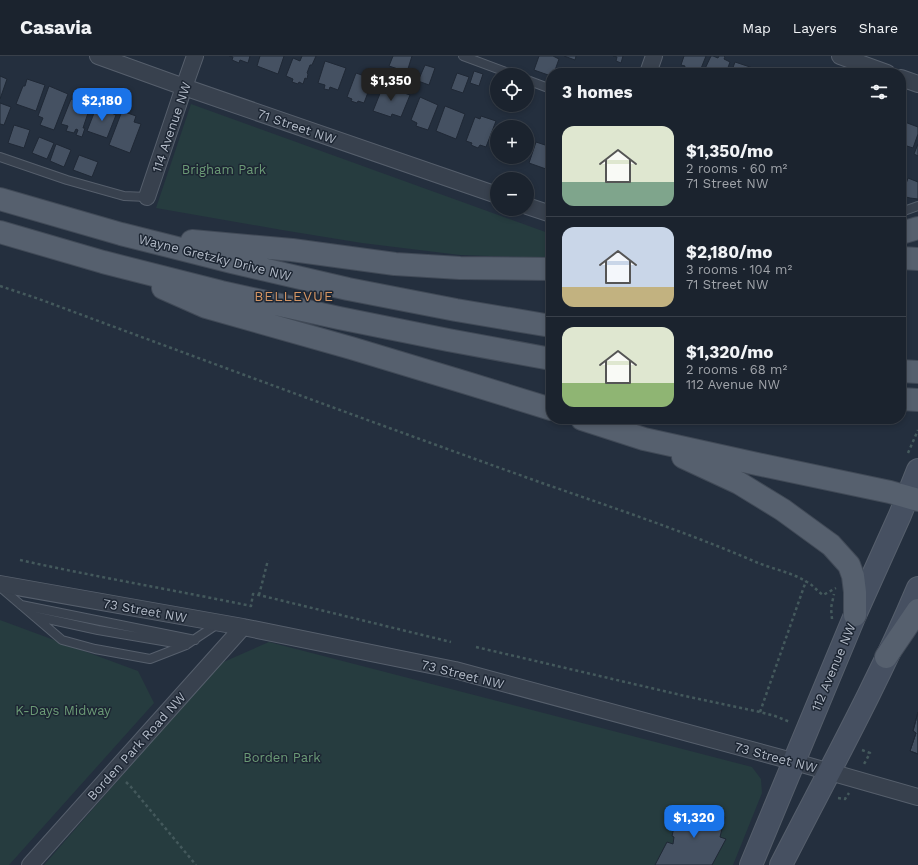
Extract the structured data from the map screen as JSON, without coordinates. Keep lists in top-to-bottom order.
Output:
{
  "streets": {
    "main road": ["Wayne Gretzky Drive NW", "112 Avenue NW"],
    "street": [
      "71 Street NW",
      "114 Avenue NW",
      "73 Street NW",
      "Borden Park Road NW"
    ]
  },
  "crossings": [
    ["71 Street NW", "114 Avenue NW"],
    ["73 Street NW", "112 Avenue NW"],
    ["73 Street NW", "Borden Park Road NW"]
  ],
  "districts": ["BELLEVUE"],
  "parks": ["Brigham Park", "K-Days Midway", "Borden Park"],
  "page": {
    "header": "Casavia",
    "nav": ["Map", "Layers", "Share"],
    "map_buttons": ["+", "−"],
    "price": ["$1,350", "$2,180", "$1,320"],
    "heading": "3 homes",
    "list": [
      {
        "name": "$1,350/mo",
        "note": "2 rooms · 60 m² · 71 Street NW"
      },
      {
        "name": "$2,180/mo",
        "note": "3 rooms · 104 m² · 71 Street NW"
      },
      {
        "name": "$1,320/mo",
        "note": "2 rooms · 68 m² · 112 Avenue NW"
      }
    ]
  }
}
